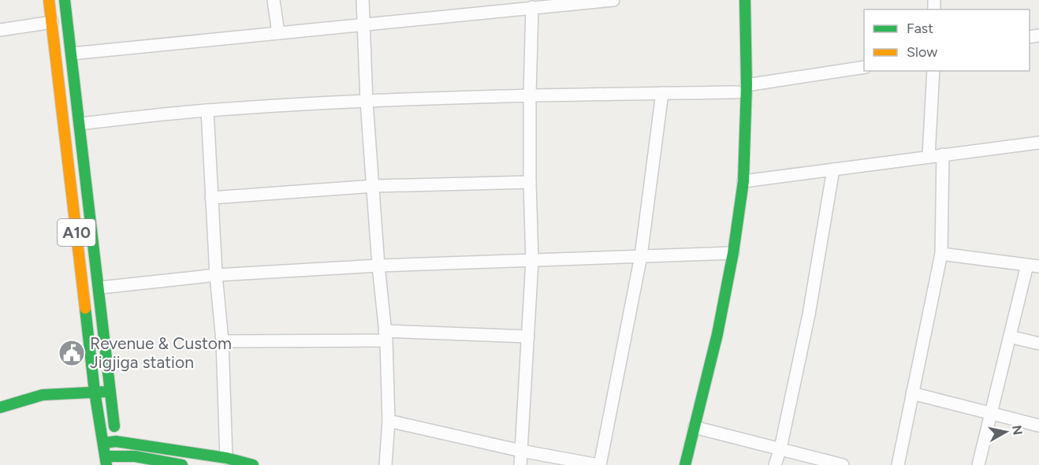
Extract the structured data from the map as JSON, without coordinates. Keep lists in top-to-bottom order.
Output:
{
  "streets": {
    "main road": ["A10"]
  },
  "places": {
    "public building": ["Revenue & Custom Jigjiga station"]
  },
  "legend": ["Fast", "Slow"],
  "north": "right"
}
